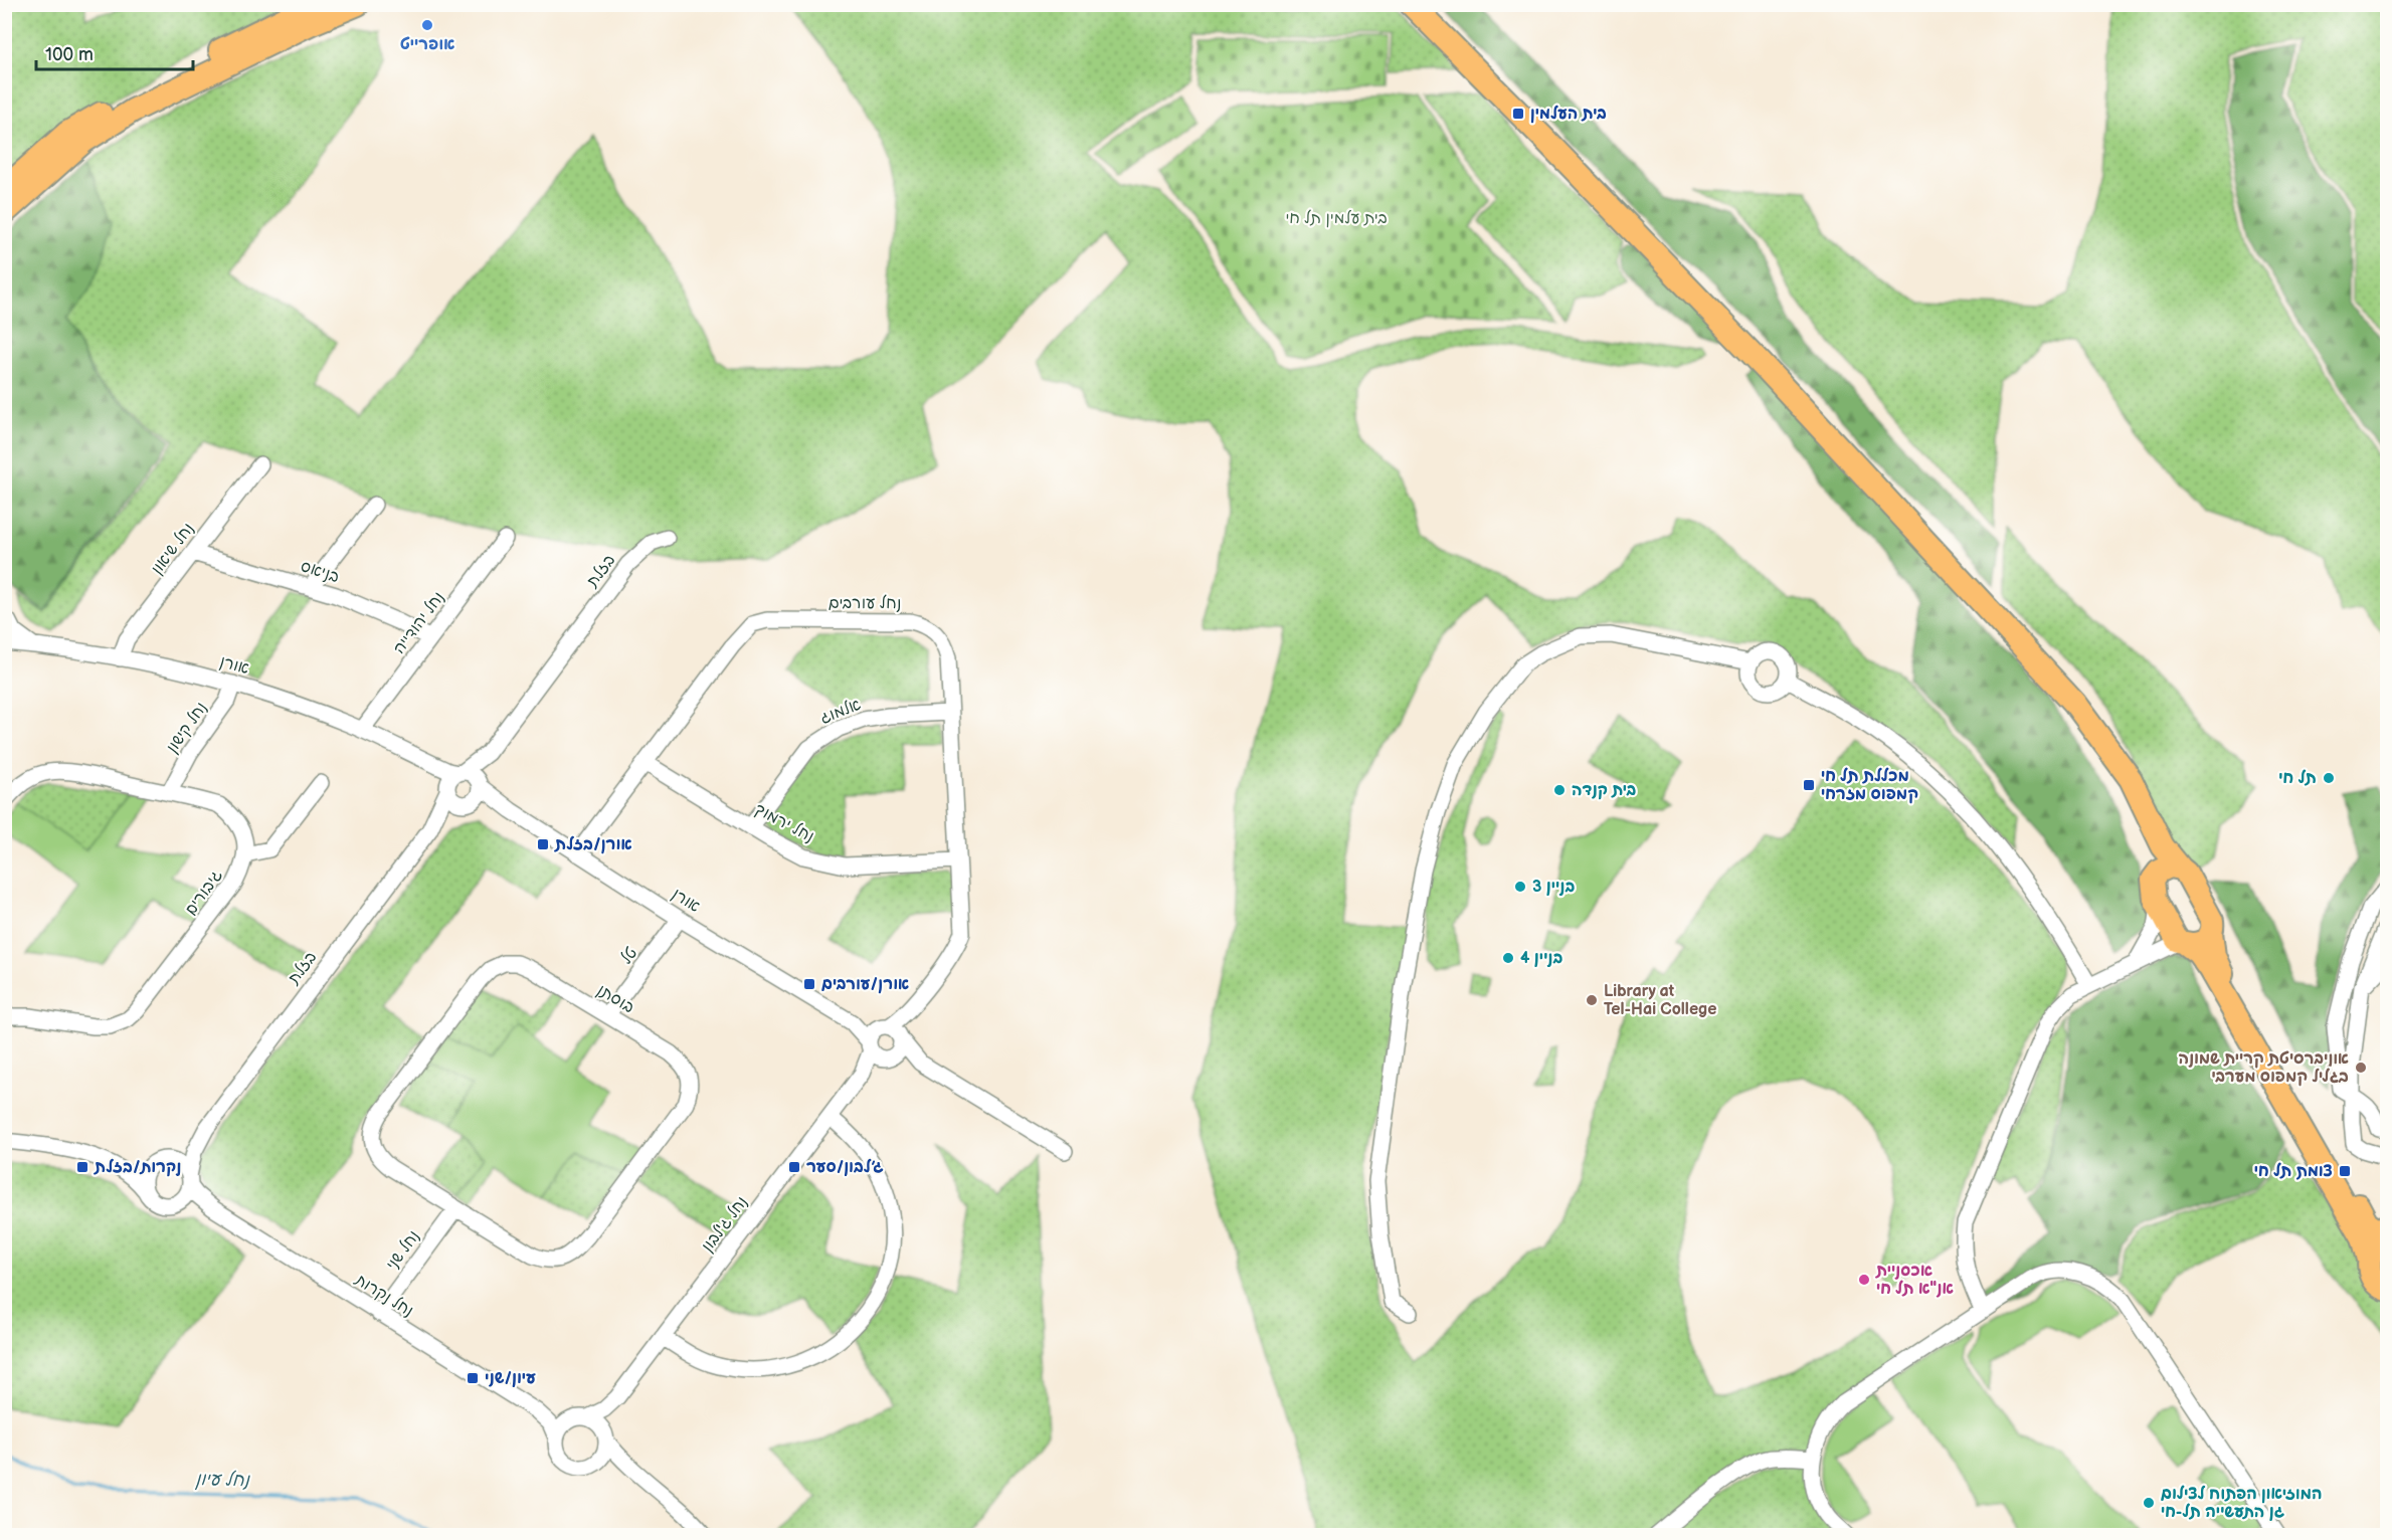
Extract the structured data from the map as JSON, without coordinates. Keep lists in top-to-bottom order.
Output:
{
  "streets": {
    "street": [
      "נחל שיאון",
      "בזלת",
      "בניאס",
      "נחל עורבים",
      "נחל יהודייה",
      "אורן",
      "אלמוג",
      "נחל קישון",
      "נחל ירמוך",
      "גיבורים",
      "טל",
      "בוסתן",
      "נחל ג'לבון",
      "נחל שני",
      "נחל נקרות"
    ]
  },
  "crossings": [
    ["נחל שיאון", "בניאס"],
    ["נחל שיאון", "אורן"],
    ["בזלת", "אורן"],
    ["בזלת", "נחל נקרות"],
    ["בניאס", "נחל יהודייה"],
    ["נחל עורבים", "אורן"],
    ["נחל עורבים", "אלמוג"],
    ["נחל עורבים", "נחל ירמוך"],
    ["נחל יהודייה", "אורן"],
    ["אורן", "נחל קישון"],
    ["אורן", "טל"],
    ["אורן", "נחל ג'לבון"],
    ["אלמוג", "נחל ירמוך"],
    ["טל", "בוסתן"],
    ["בוסתן", "נחל שני"],
    ["נחל ג'לבון", "נחל נקרות"],
    ["נחל שני", "נחל נקרות"]
  ],
  "water": ["נחל עיון"],
  "parks": ["בית עלמין תל חי"],
  "places": {
    "other": [
      "אופרייט",
      "תל חי",
      "בית קנדה",
      "בניין 3",
      "בניין 4",
      "Library at Tel-Hai College",
      "אוניברסיטת קריית שמונה בגליל קמפוס מערבי",
      "אכסניית אנ\"א תל חי",
      "המוזיאון הפתוח לצילום גן התעשייה תל-חי"
    ],
    "transit": [
      "בית העלמין",
      "מכללת תל חי קמפוס מזרחי",
      "אורן/בזלת",
      "אורן/עורבים",
      "נקרות/בזלת",
      "ג׳לבון/סער",
      "צומת תל חי",
      "עיון/שני"
    ]
  },
  "scale_bar": "100 m"
}
